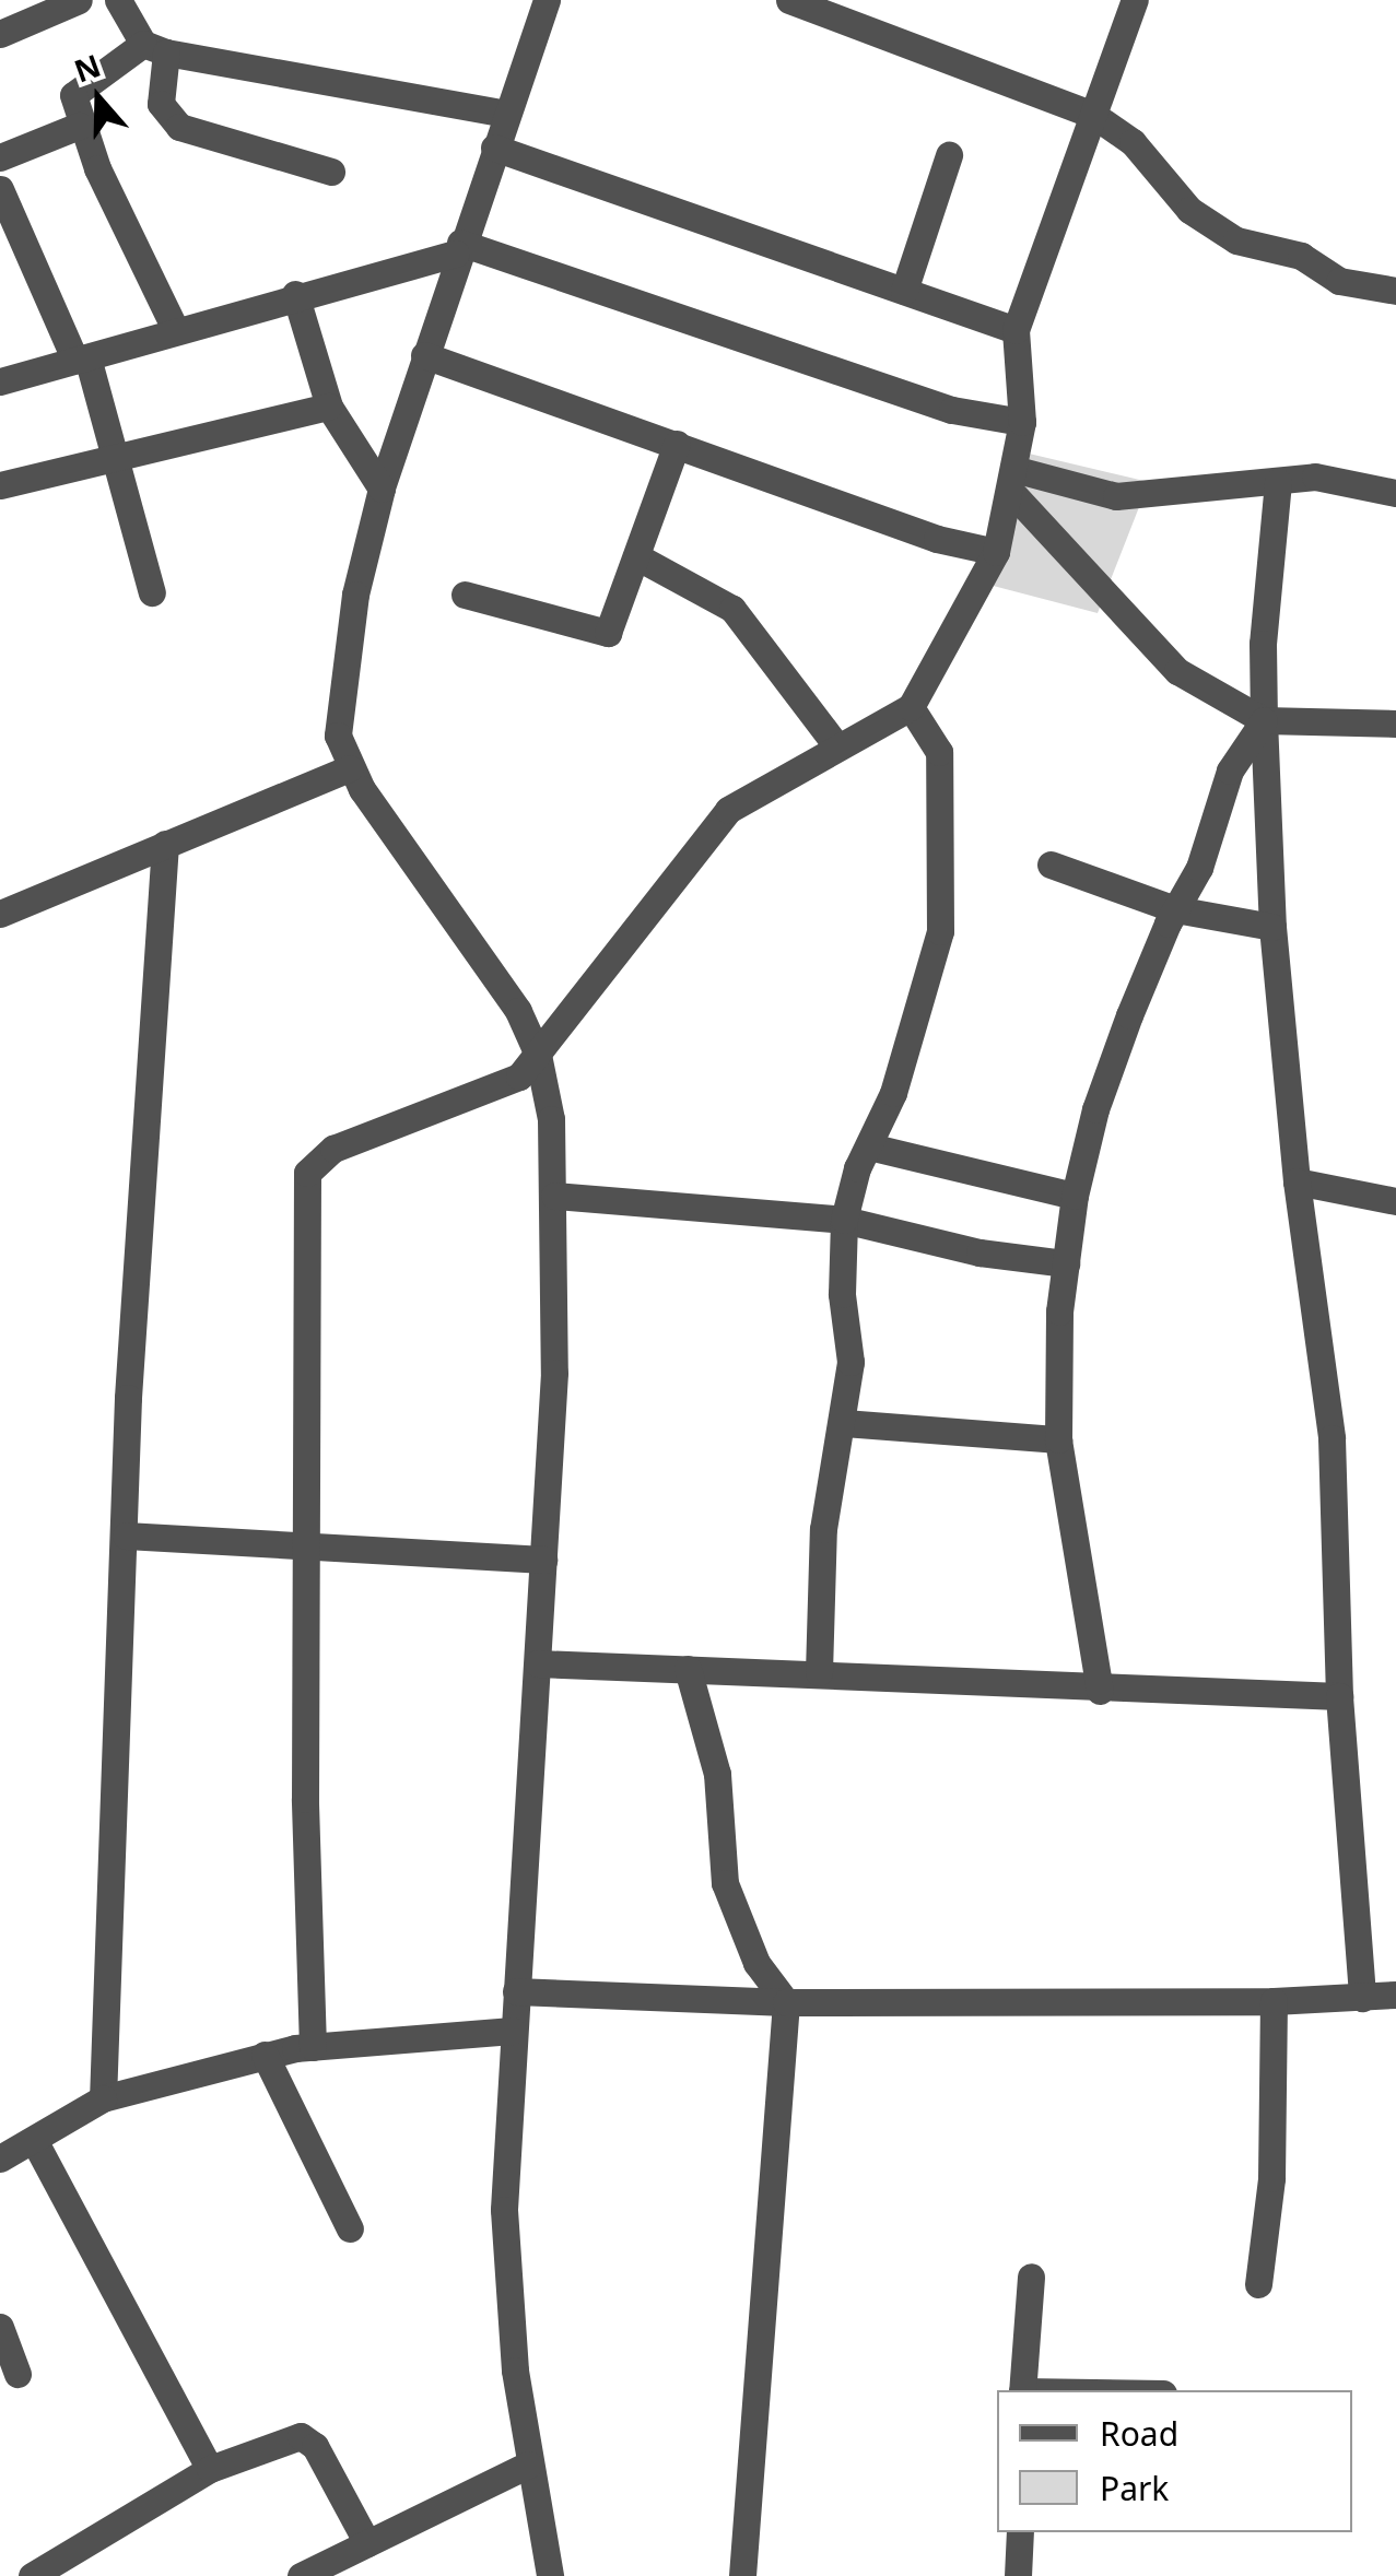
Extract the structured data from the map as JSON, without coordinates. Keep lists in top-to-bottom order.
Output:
{
  "legend": ["Road", "Park"],
  "north": "top"
}
